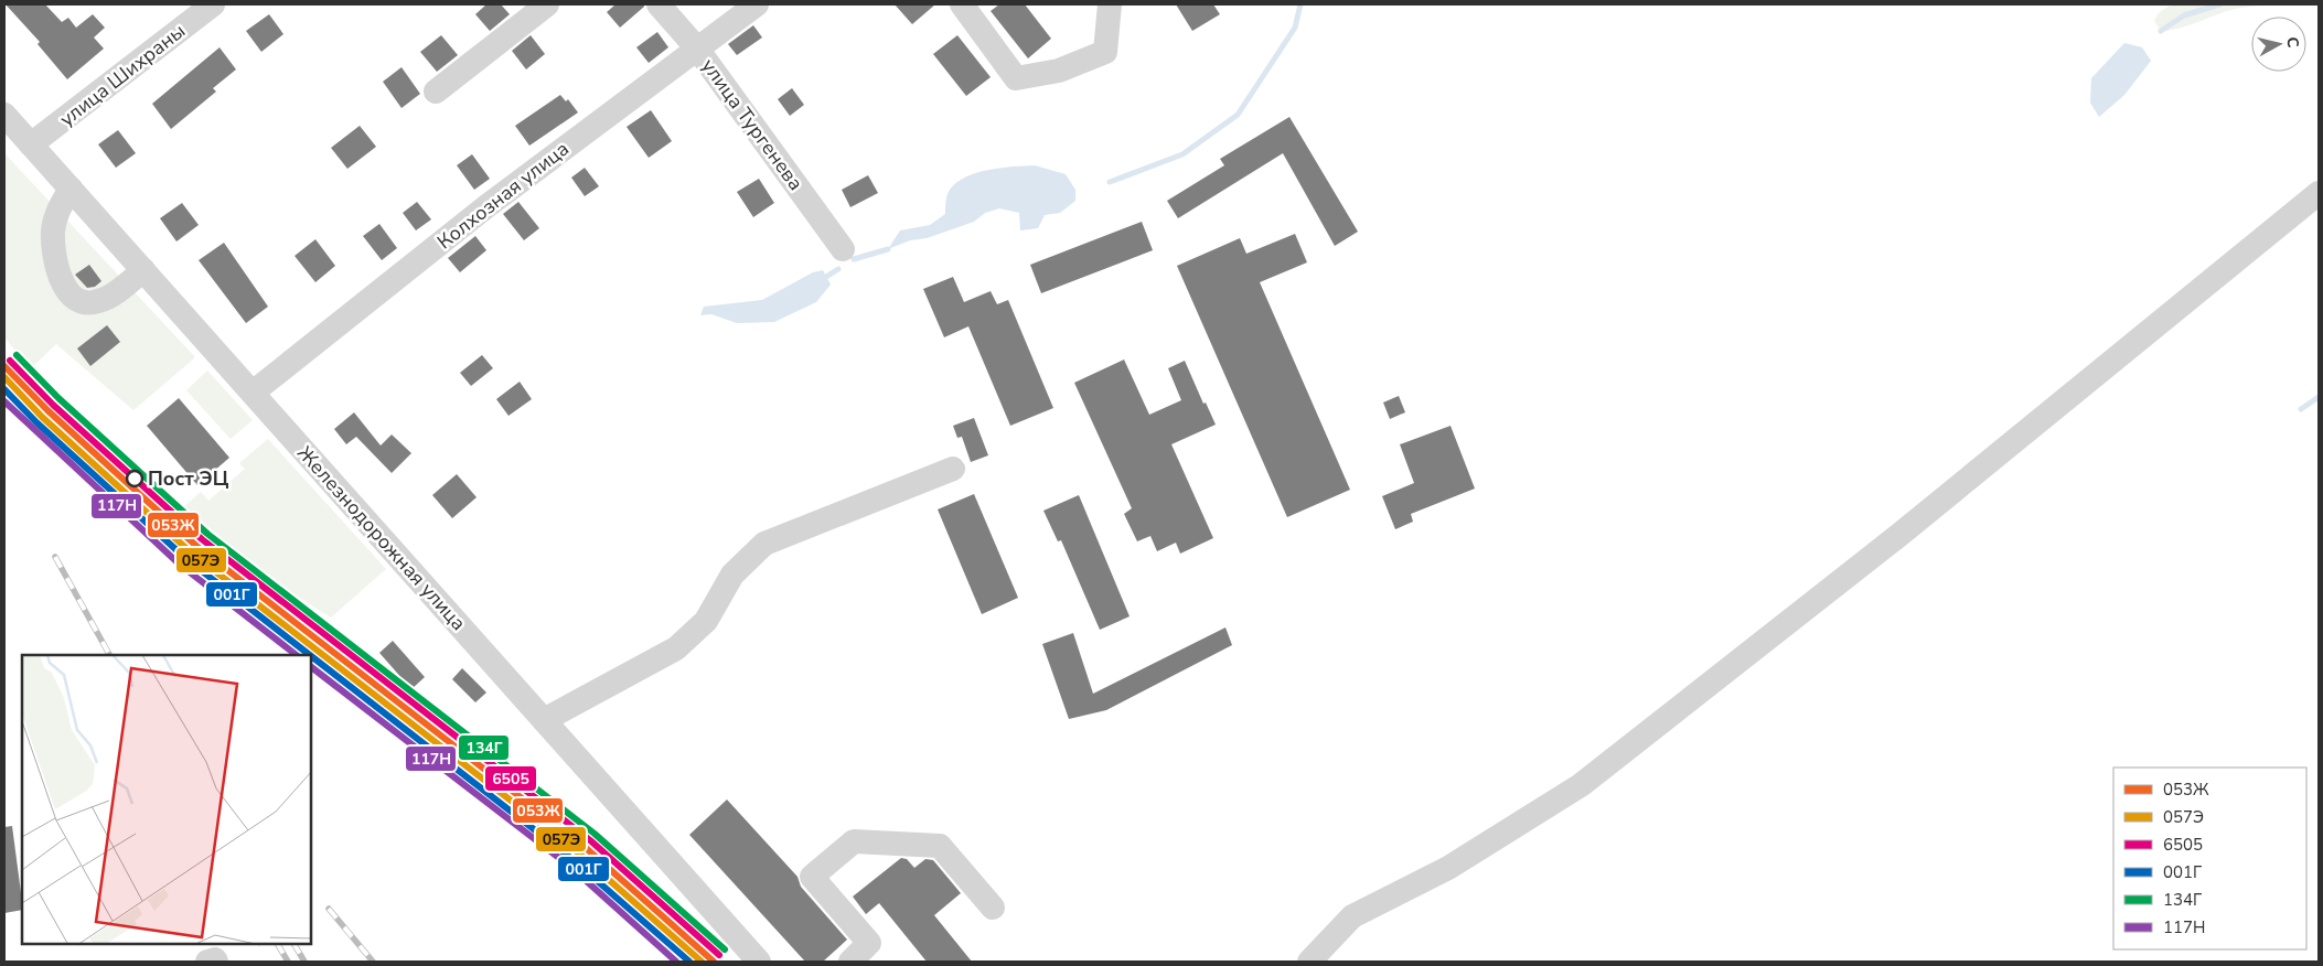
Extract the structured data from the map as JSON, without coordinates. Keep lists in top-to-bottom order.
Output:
{
  "streets": {
    "street": [
      "улица Шихраны",
      "улица Тургенева",
      "Колхозная улица",
      "Железнодорожная улица"
    ]
  },
  "crossings": [
    ["улица Шихраны", "Железнодорожная улица"],
    ["улица Тургенева", "Колхозная улица"],
    ["Колхозная улица", "Железнодорожная улица"]
  ],
  "places": ["Пост ЭЦ"],
  "lines": [
    "transit line 134Г",
    "transit line 6505",
    "transit line 053Ж",
    "transit line 057Э",
    "transit line 001Г",
    "transit line 117Н"
  ],
  "legend": [
    "053Ж",
    "057Э",
    "6505",
    "001Г",
    "134Г",
    "117Н"
  ],
  "north": "right"
}
